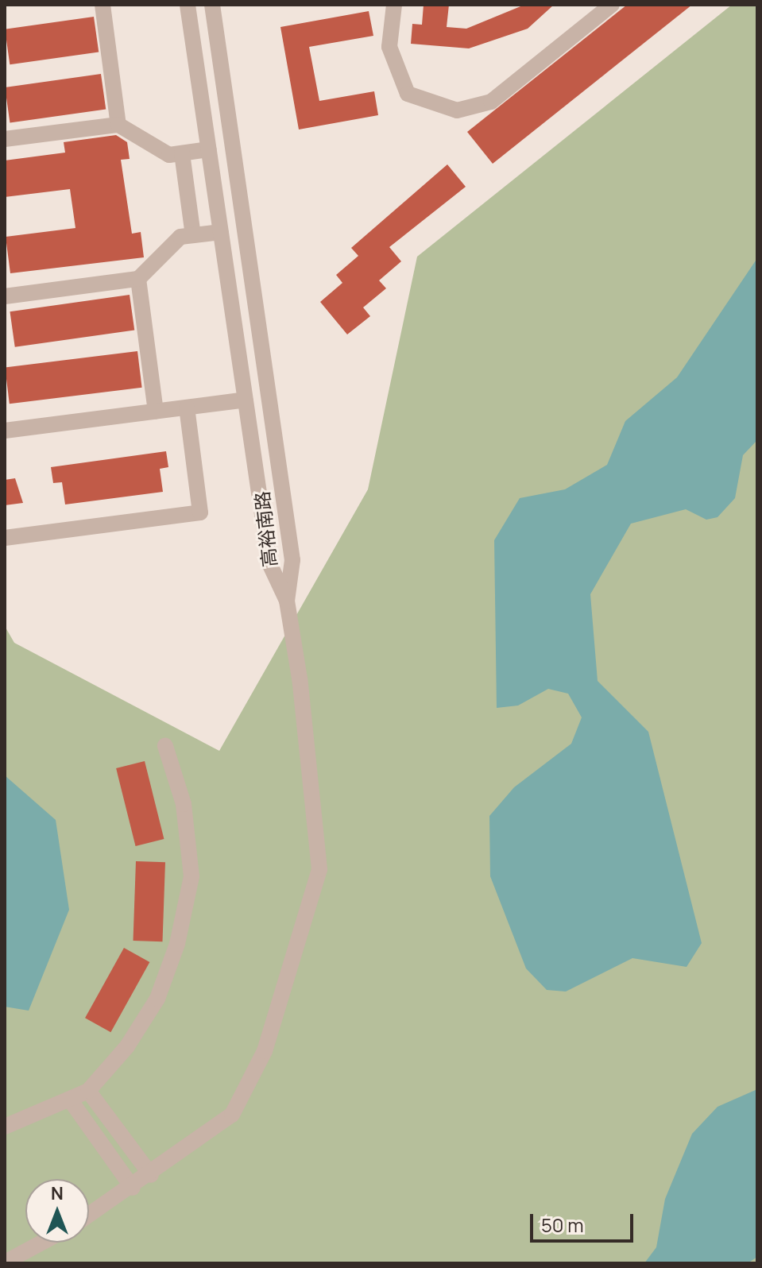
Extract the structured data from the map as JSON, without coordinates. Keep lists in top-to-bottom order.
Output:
{
  "streets": {
    "street": ["高裕南路"]
  },
  "scale_bar": "50 m",
  "north": "top"
}
